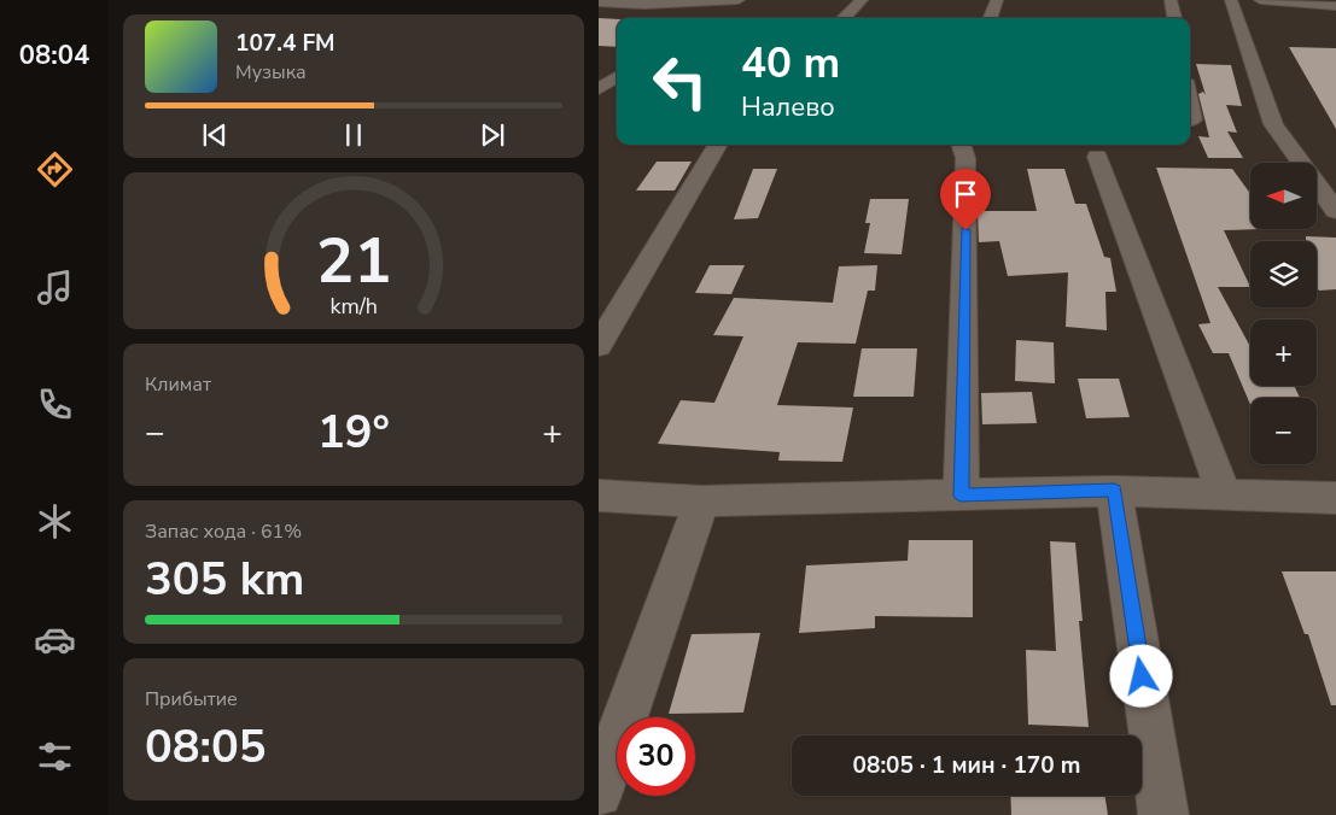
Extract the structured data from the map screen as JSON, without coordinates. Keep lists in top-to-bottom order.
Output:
{
  "north": "left",
  "page": {
    "tabs": "08:04",
    "turn": ["40 m", "Налево"],
    "song": ["107.4 FM", "Музыка"],
    "map_buttons": ["+", "−"],
    "tile": [
      "Климат",
      ["Запас хода · 61%", "305 km"],
      ["Прибытие", "08:05"]
    ],
    "heat": ["−", "19°", "+"],
    "limit": "30",
    "trip": "08:05 · 1 мин · 170 m",
    "gauge": ["21", "km/h"]
  }
}
